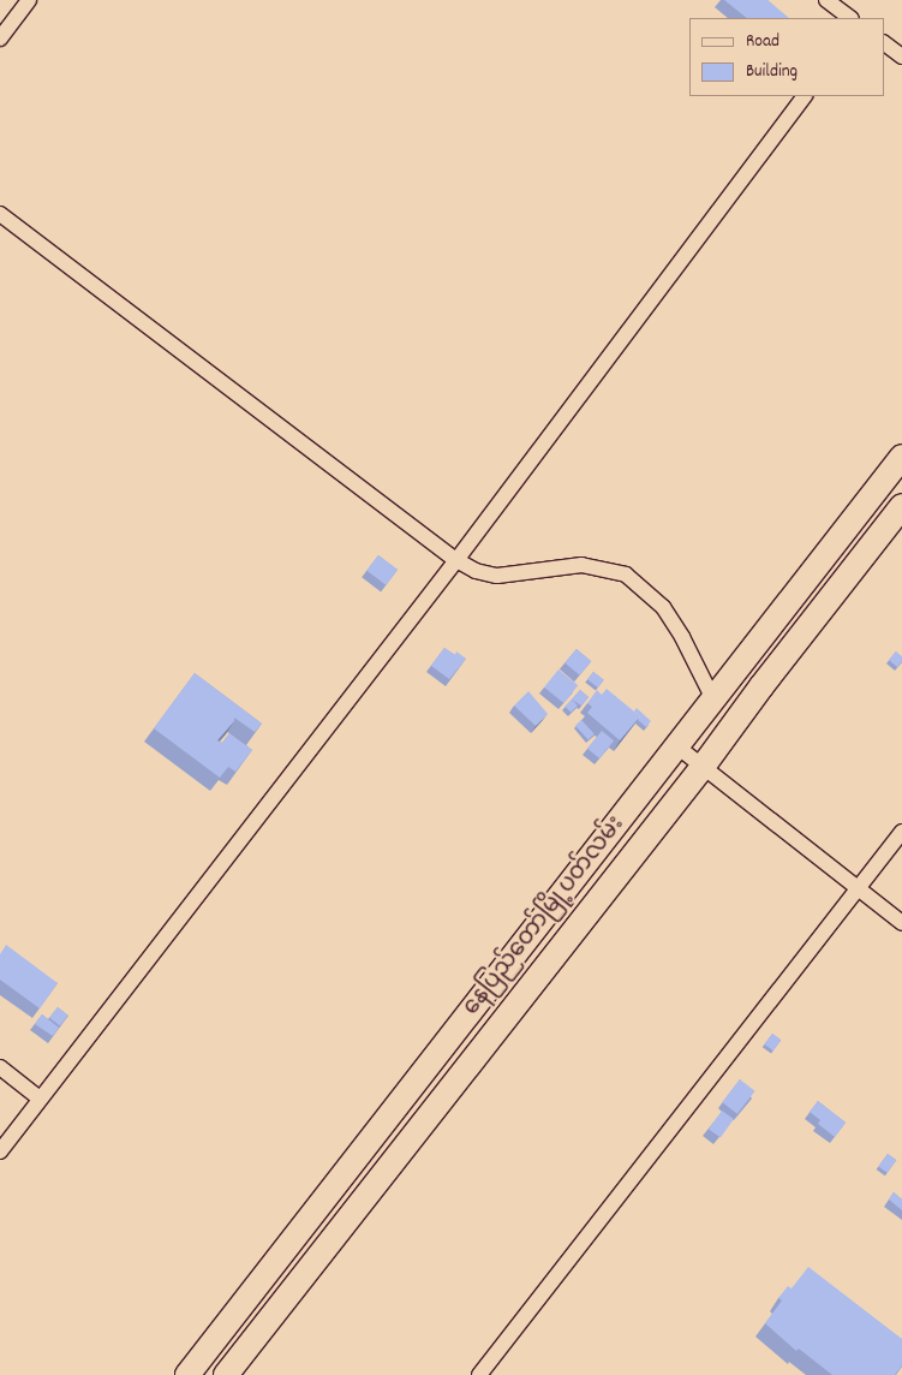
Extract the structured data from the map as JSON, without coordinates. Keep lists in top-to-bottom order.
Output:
{
  "streets": {
    "main road": ["နေပြည်တော်မြို့ပတ်လမ်း"]
  },
  "legend": ["Road", "Building"]
}
